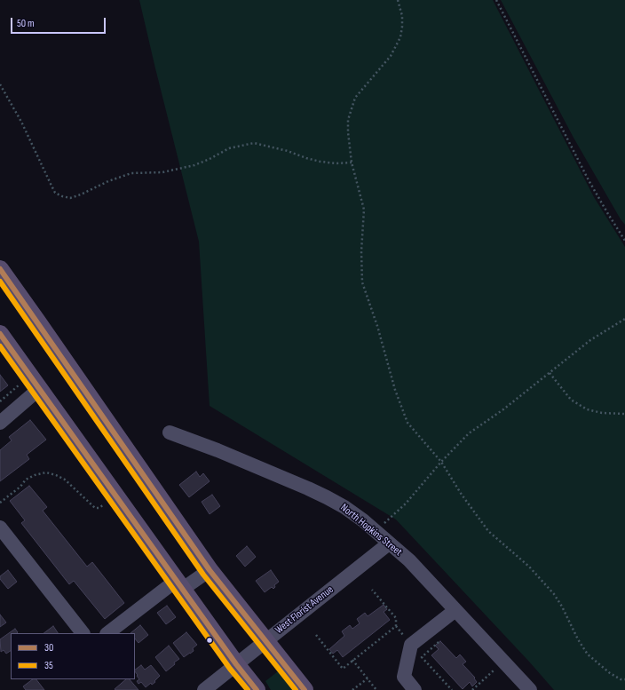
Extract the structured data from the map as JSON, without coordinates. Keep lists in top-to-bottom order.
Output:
{
  "streets": {
    "street": ["North Hopkins Street", "West Florist Avenue"]
  },
  "crossings": [
    ["North Hopkins Street", "West Florist Avenue"]
  ],
  "lines": ["transit line 30", "transit line 35"],
  "legend": ["30", "35"],
  "scale_bar": "50 m"
}
